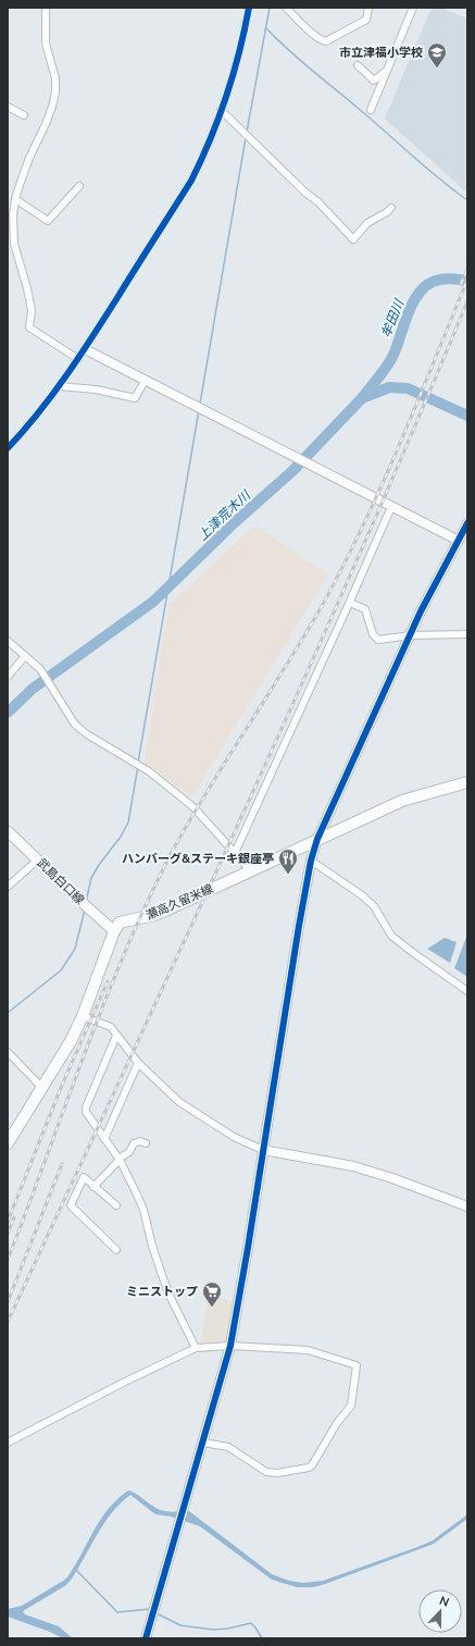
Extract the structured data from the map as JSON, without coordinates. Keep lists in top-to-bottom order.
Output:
{
  "streets": {
    "main road": ["武島白口線", "瀬高久留米線"]
  },
  "crossings": [
    ["武島白口線", "瀬高久留米線"]
  ],
  "water": ["牟田川", "上津荒木川"],
  "places": {
    "school or university": ["市立津福小学校"],
    "restaurant": ["ハンバーグ&ステーキ銀座亭"],
    "supermarket": ["ミニストップ"]
  },
  "north": "top"
}
